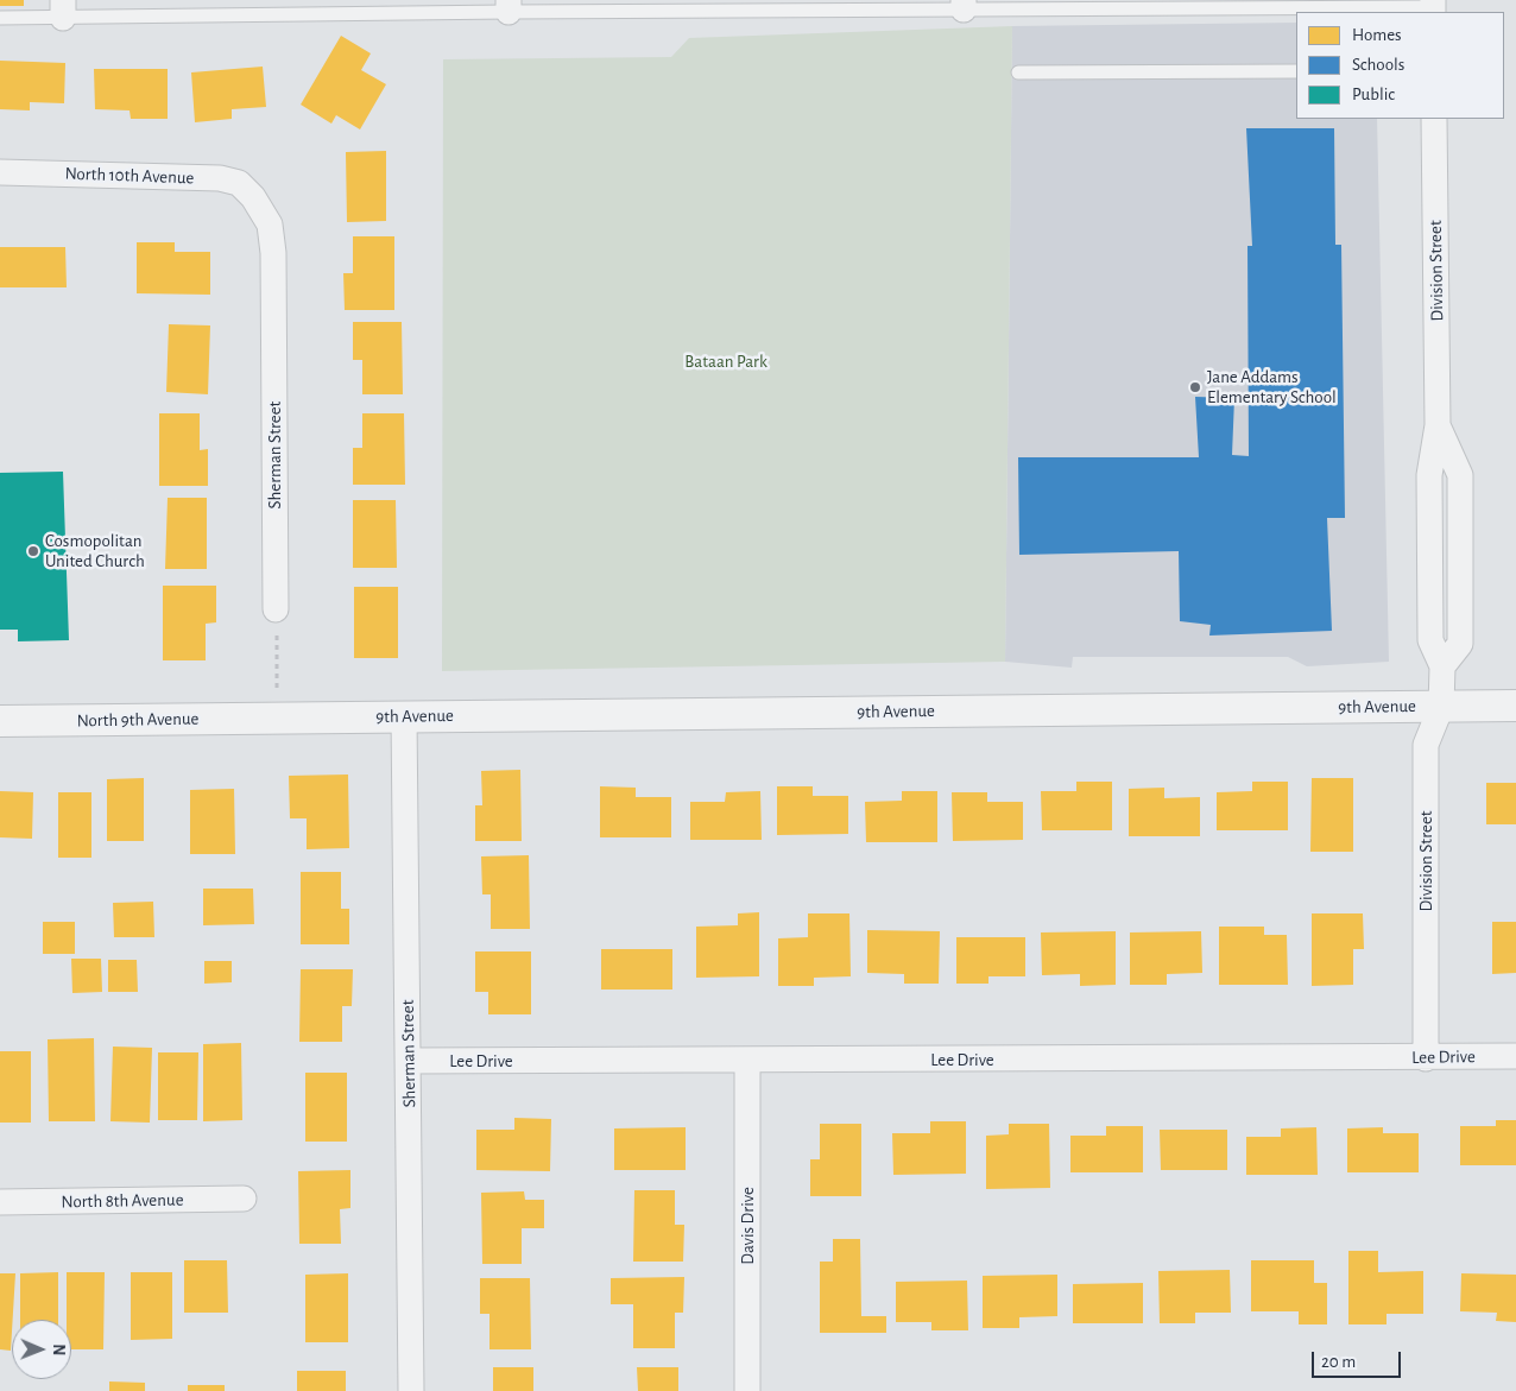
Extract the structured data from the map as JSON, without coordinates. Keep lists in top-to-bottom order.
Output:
{
  "streets": {
    "street": [
      "North 10th Avenue",
      "Division Street",
      "Sherman Street",
      "9th Avenue",
      "North 9th Avenue",
      "Lee Drive",
      "North 8th Avenue",
      "Davis Drive"
    ]
  },
  "crossings": [
    ["North 10th Avenue", "Sherman Street"],
    ["Division Street", "9th Avenue"],
    ["Division Street", "Lee Drive"],
    ["Sherman Street", "9th Avenue"],
    ["Sherman Street", "Lee Drive"],
    ["9th Avenue", "North 9th Avenue"],
    ["Lee Drive", "Davis Drive"]
  ],
  "parks": ["Bataan Park"],
  "places": ["Jane Addams Elementary School", "Cosmopolitan United Church"],
  "legend": ["Homes", "Schools", "Public"],
  "scale_bar": "20 m",
  "north": "right"
}
